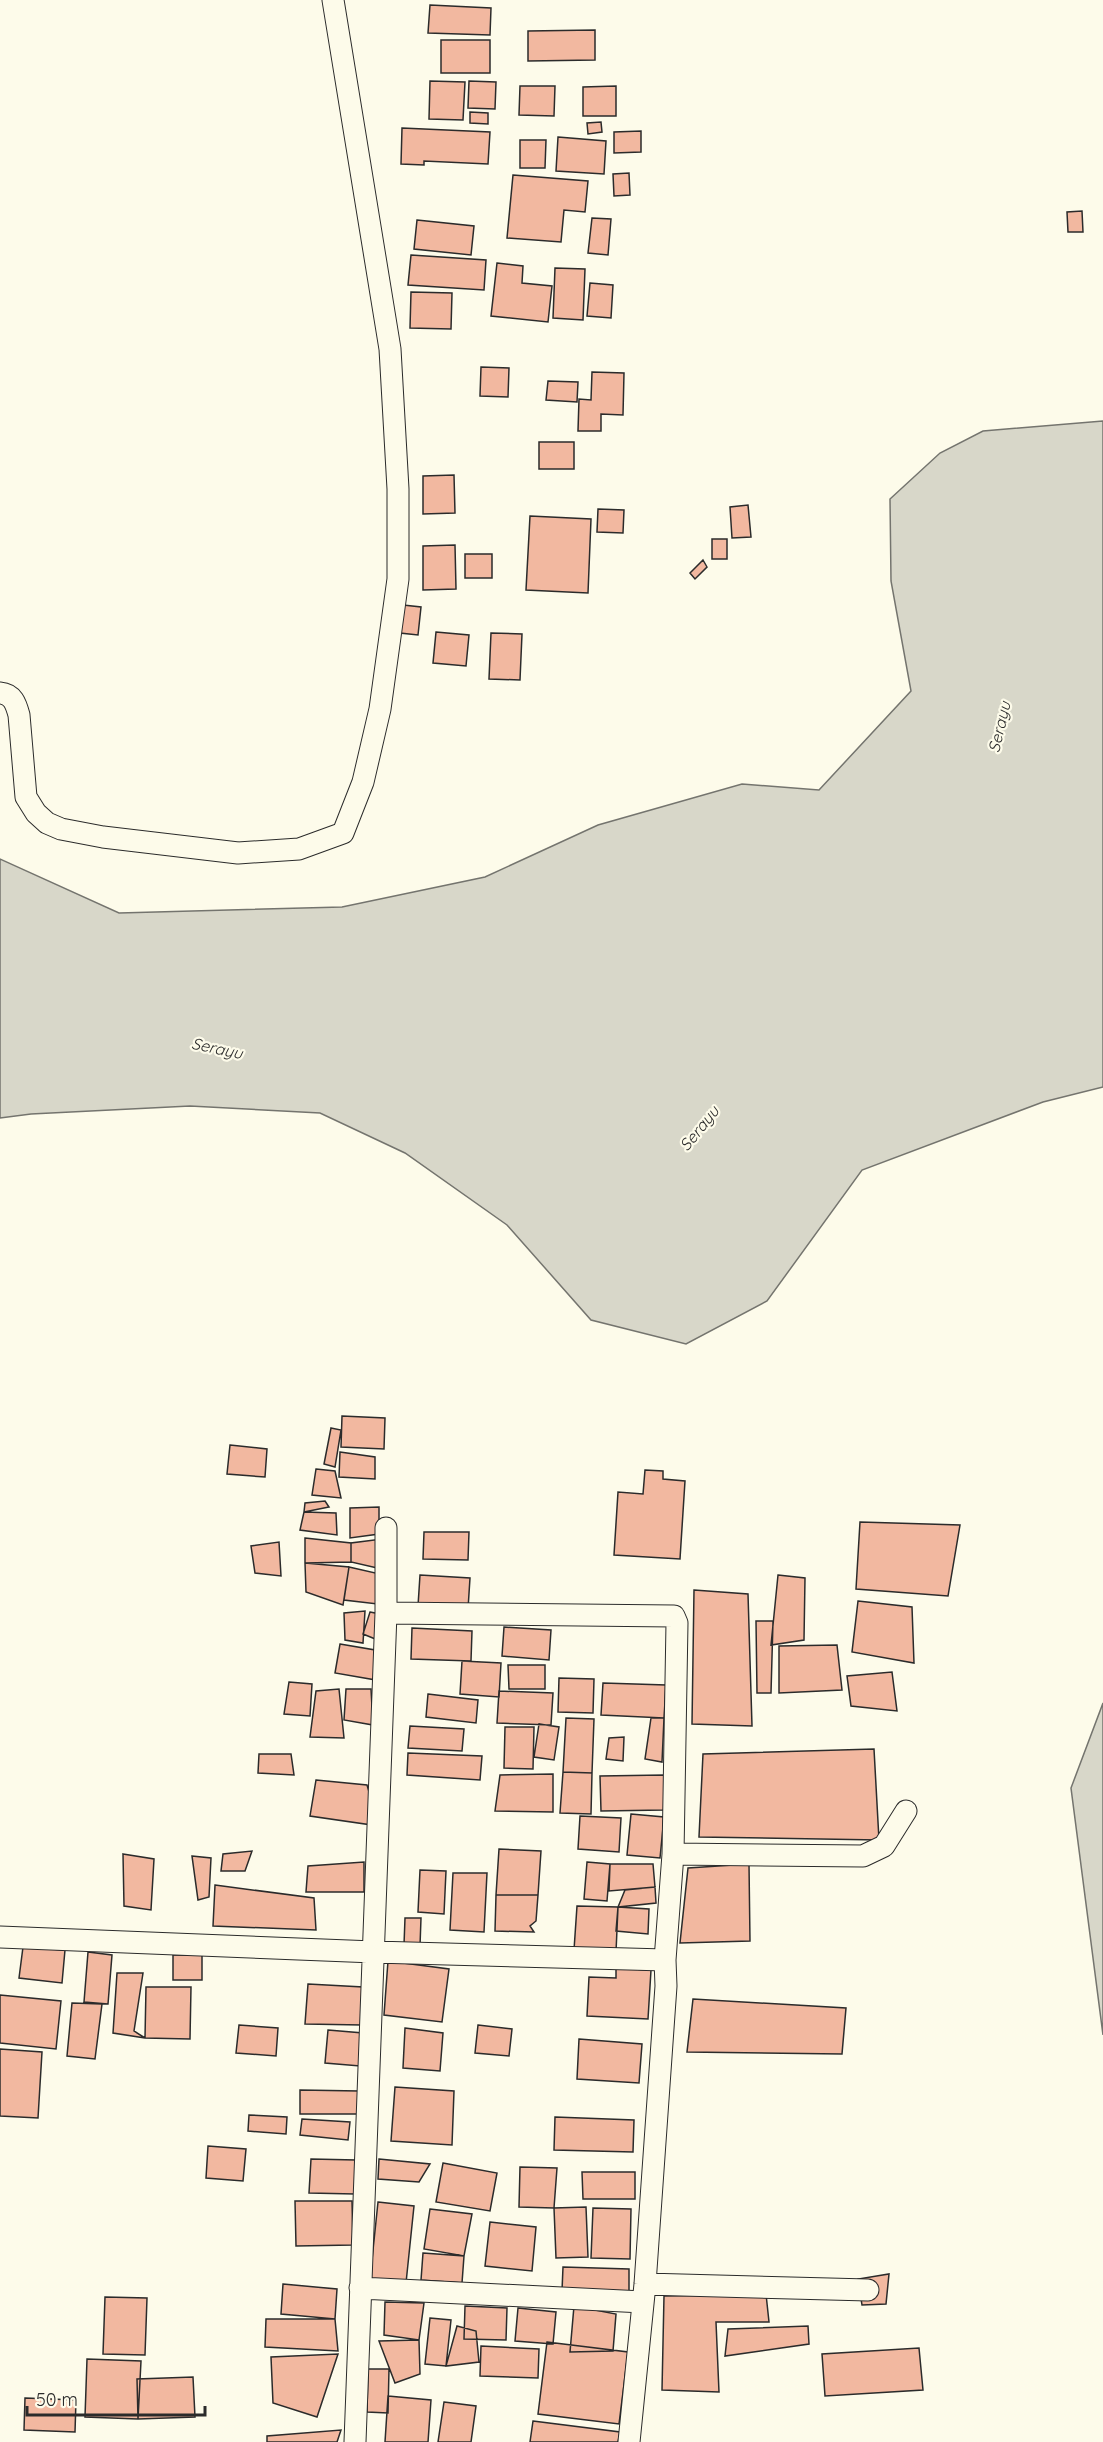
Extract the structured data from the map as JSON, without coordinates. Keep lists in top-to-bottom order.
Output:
{
  "water": ["Serayu"],
  "scale_bar": "50 m"
}
